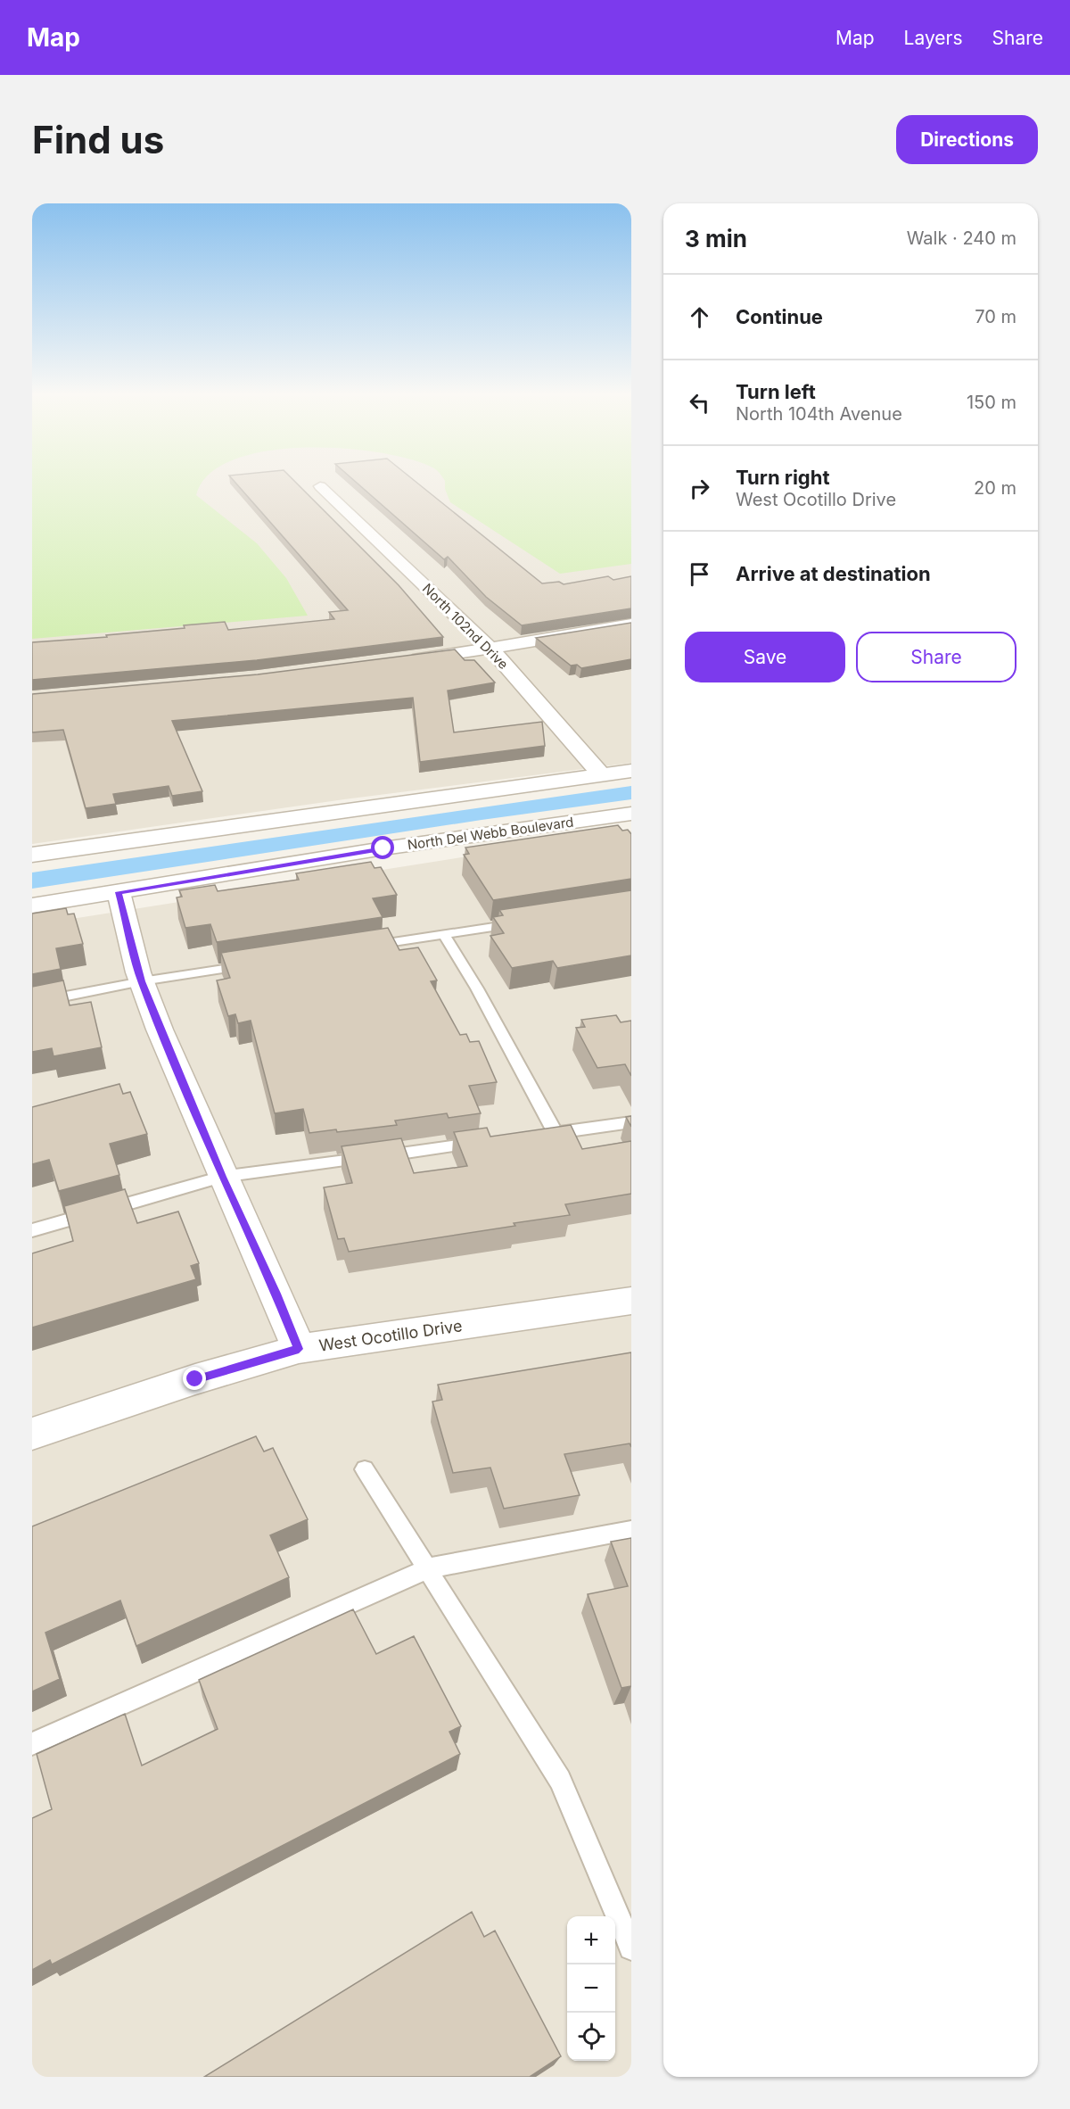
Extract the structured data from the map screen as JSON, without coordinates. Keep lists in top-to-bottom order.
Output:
{
  "streets": {
    "street": ["North 102nd Drive", "North Del Webb Boulevard", "West Ocotillo Drive"]
  },
  "page": {
    "header": "Map",
    "nav": ["Map", "Layers", "Share"],
    "buttons": [
      "Directions",
      ["Save", "Share"]
    ],
    "title": "Find us",
    "heading": ["3 min", "Walk · 240 m"],
    "list": [
      ["Continue", "70 m"],
      ["Turn left", "North 104th Avenue", "150 m"],
      ["Turn right", "West Ocotillo Drive", "20 m"],
      "Arrive at destination"
    ],
    "map_buttons": ["+", "−"]
  }
}
